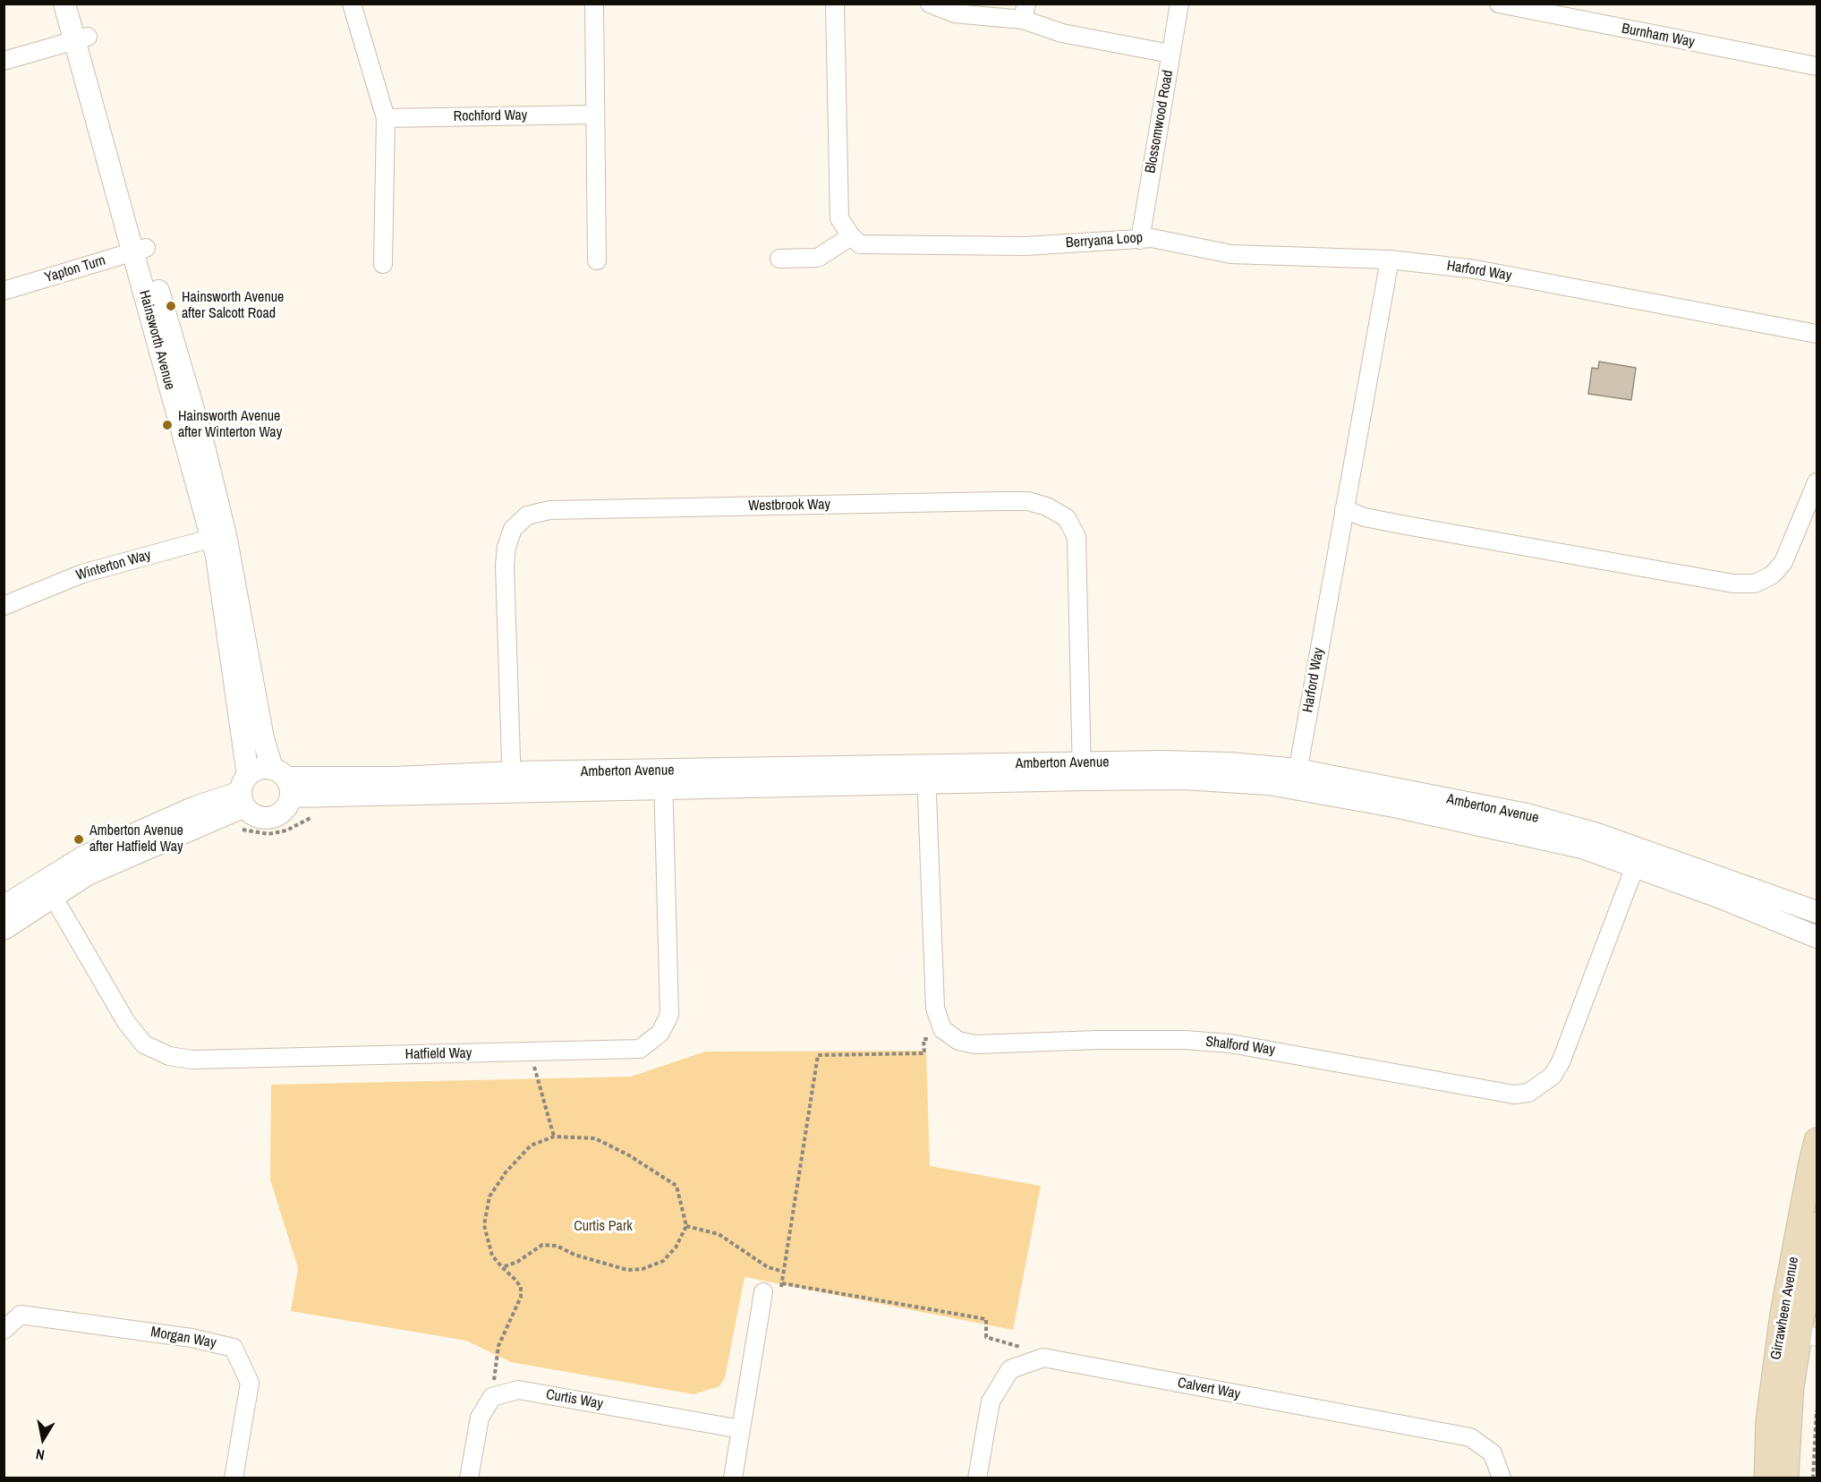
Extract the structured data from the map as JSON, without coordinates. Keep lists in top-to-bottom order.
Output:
{
  "streets": {
    "main road": ["Girrawheen Avenue"],
    "street": [
      "Burnham Way",
      "Rochford Way",
      "Blossomwood Road",
      "Berryana Loop",
      "Yapton Turn",
      "Harford Way",
      "Hainsworth Avenue",
      "Westbrook Way",
      "Winterton Way",
      "Amberton Avenue",
      "Shalford Way",
      "Hatfield Way",
      "Morgan Way",
      "Calvert Way",
      "Curtis Way"
    ]
  },
  "crossings": [
    ["Blossomwood Road", "Berryana Loop"],
    ["Berryana Loop", "Harford Way"],
    ["Yapton Turn", "Hainsworth Avenue"],
    ["Harford Way", "Amberton Avenue"],
    ["Hainsworth Avenue", "Winterton Way"],
    ["Hainsworth Avenue", "Amberton Avenue"],
    ["Westbrook Way", "Amberton Avenue"],
    ["Amberton Avenue", "Shalford Way"],
    ["Amberton Avenue", "Hatfield Way"]
  ],
  "parks": ["Curtis Park"],
  "places": ["Hainsworth Avenue after Salcott Road", "Hainsworth Avenue after Winterton Way", "Amberton Avenue after Hatfield Way"],
  "north": "bottom"
}
